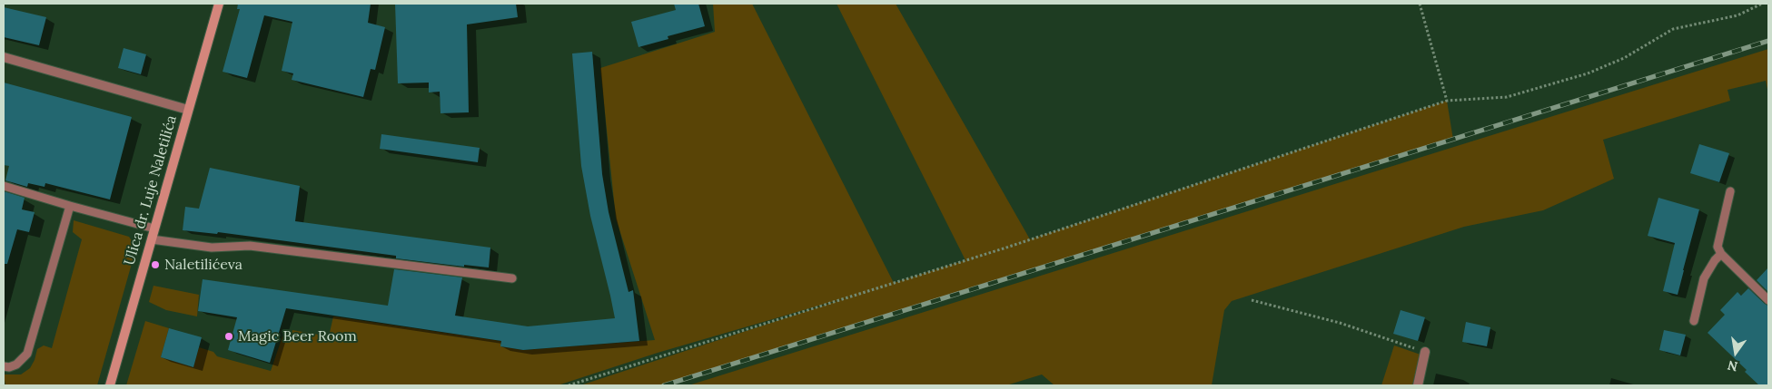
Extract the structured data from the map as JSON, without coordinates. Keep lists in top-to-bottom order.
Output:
{
  "streets": {
    "main road": ["Ulica dr. Luje Naletilića"]
  },
  "places": ["Naletilićeva", "Magic Beer Room"],
  "north": "bottom"
}
